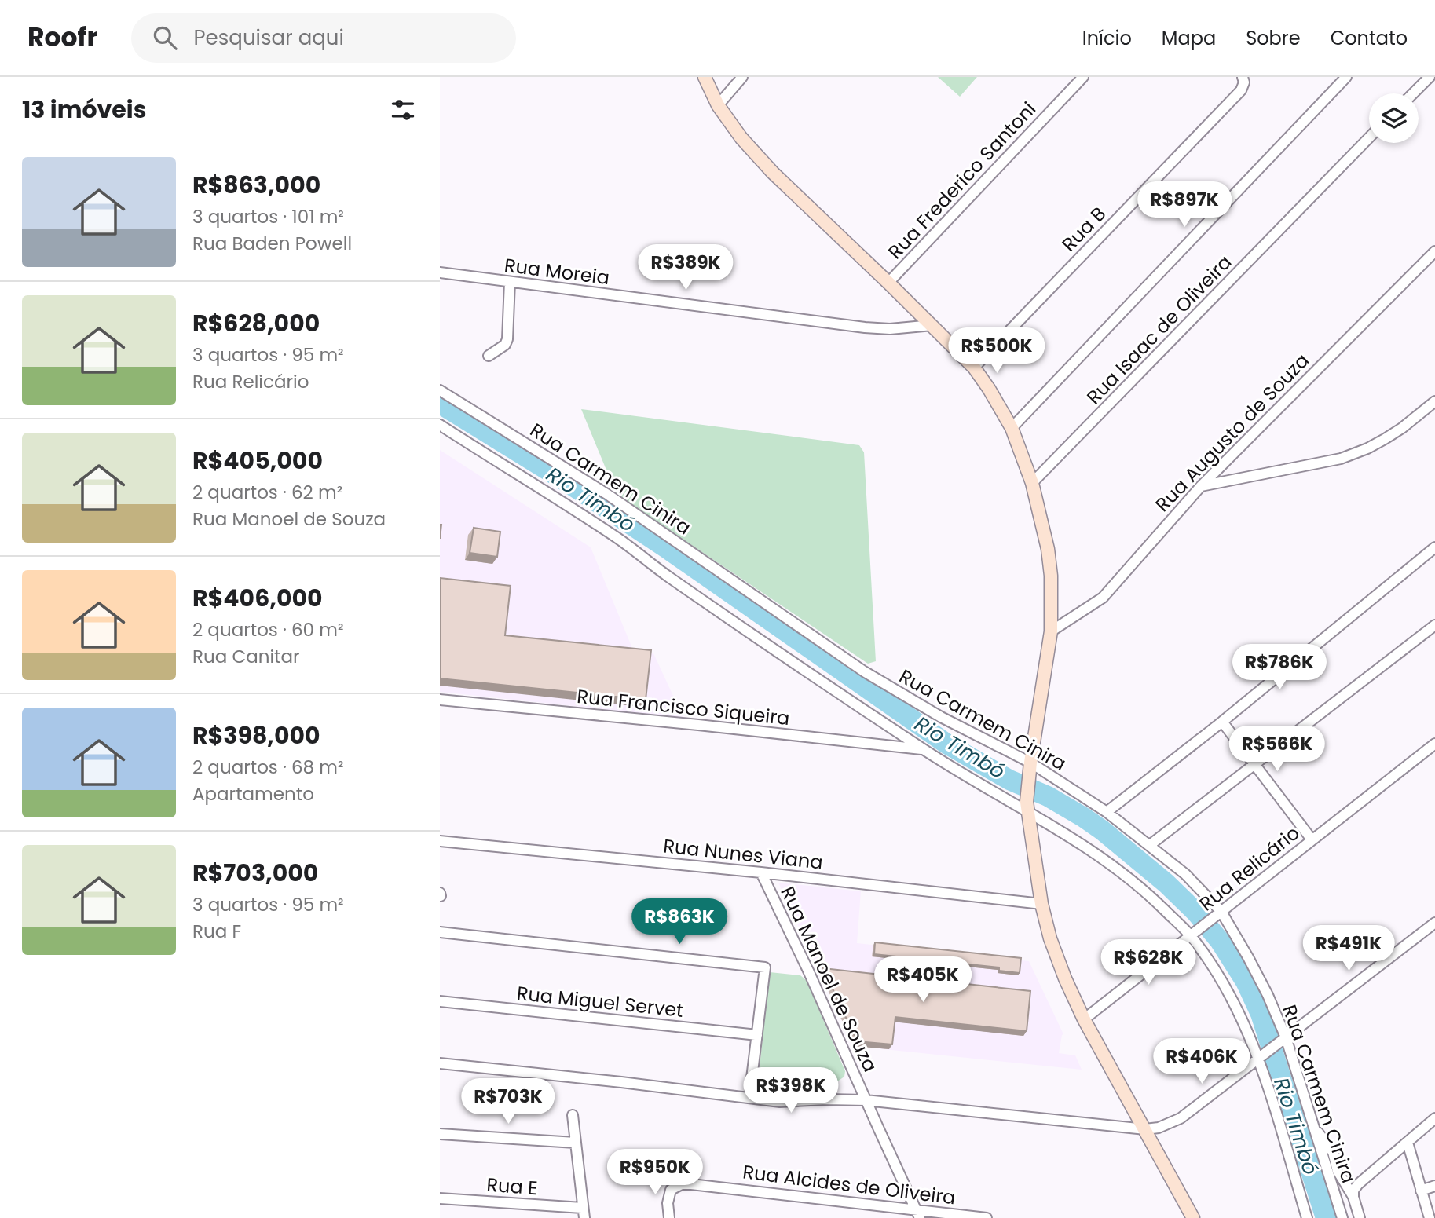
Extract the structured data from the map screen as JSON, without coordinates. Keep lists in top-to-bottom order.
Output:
{
  "streets": {
    "street": [
      "Rua Frederico Santoni",
      "Rua B",
      "Rua Moreia",
      "Rua Isaac de Oliveira",
      "Rua Augusto de Souza",
      "Rua Carmem Cinira",
      "Rua Francisco Siqueira",
      "Rua Nunes Viana",
      "Rua Relicário",
      "Rua Manoel de Souza",
      "Rua Miguel Servet",
      "Rua Alcides de Oliveira",
      "Rua E"
    ]
  },
  "crossings": [
    ["Rua Carmem Cinira", "Rua Relicário"],
    ["Rua Nunes Viana", "Rua Manoel de Souza"],
    ["Rua Manoel de Souza", "Rua Alcides de Oliveira"]
  ],
  "water": ["Rio Timbó"],
  "page": {
    "header": "Roofr",
    "search": "Pesquisar aqui",
    "nav": [
      "Início",
      "Mapa",
      "Sobre",
      "Contato"
    ],
    "heading": "13 imóveis",
    "list": [
      {
        "name": "R$863,000",
        "note": "3 quartos · 101 m² · Rua Baden Powell"
      },
      {
        "name": "R$628,000",
        "note": "3 quartos · 95 m² · Rua Relicário"
      },
      {
        "name": "R$405,000",
        "note": "2 quartos · 62 m² · Rua Manoel de Souza"
      },
      {
        "name": "R$406,000",
        "note": "2 quartos · 60 m² · Rua Canitar"
      },
      {
        "name": "R$398,000",
        "note": "2 quartos · 68 m² · Apartamento"
      },
      {
        "name": "R$703,000",
        "note": "3 quartos · 95 m² · Rua F"
      }
    ],
    "price": [
      "R$897K",
      "R$389K",
      "R$500K",
      "R$786K",
      "R$566K",
      "R$863K",
      "R$491K",
      "R$628K",
      "R$405K",
      "R$406K",
      "R$398K",
      "R$703K",
      "R$950K"
    ]
  }
}
